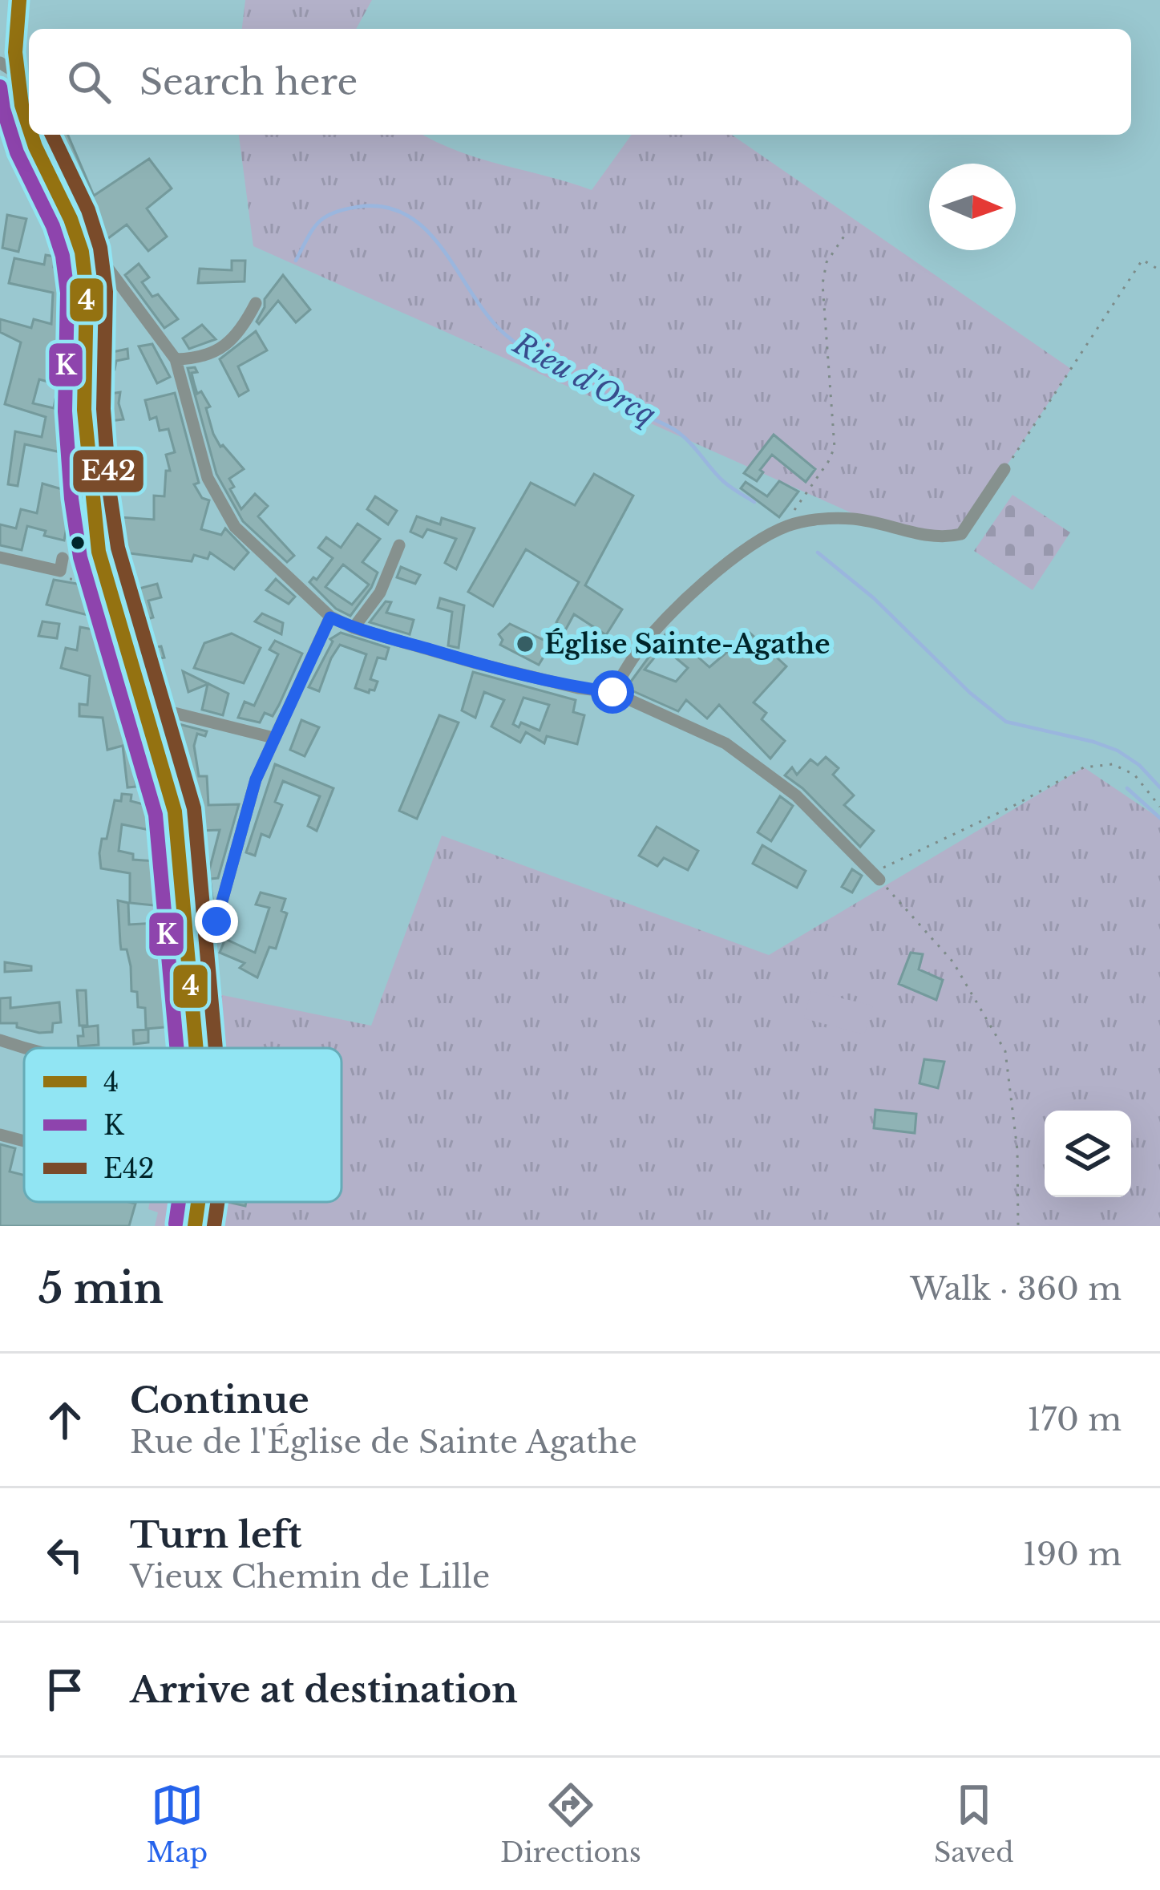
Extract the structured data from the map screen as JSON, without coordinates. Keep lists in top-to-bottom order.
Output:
{
  "water": ["Rieu d'Orcq"],
  "places": ["Église Sainte-Agathe"],
  "lines": ["transit line 4", "transit line K", "transit line E42"],
  "legend": ["4", "K", "E42"],
  "north": "right",
  "page": {
    "search": "Search here",
    "heading": ["5 min", "Walk · 360 m"],
    "list": [
      ["Continue", "Rue de l'Église de Sainte Agathe", "170 m"],
      ["Turn left", "Vieux Chemin de Lille", "190 m"],
      "Arrive at destination"
    ],
    "nav": ["Map", "Directions", "Saved"]
  }
}
